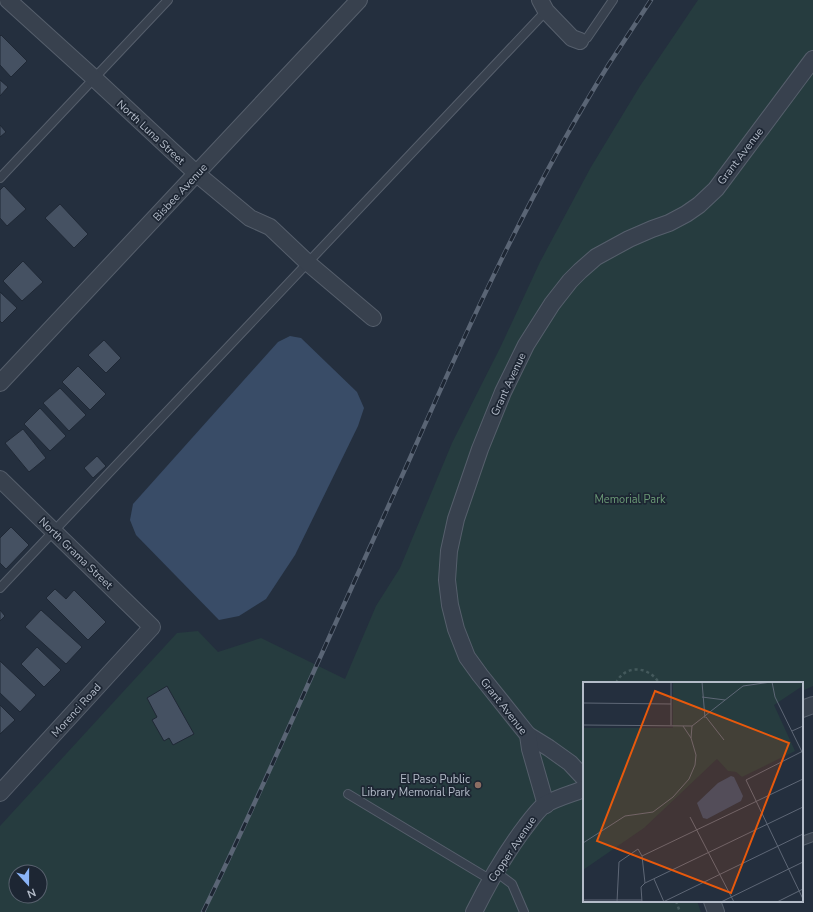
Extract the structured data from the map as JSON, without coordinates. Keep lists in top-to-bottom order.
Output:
{
  "streets": {
    "street": [
      "North Luna Street",
      "Grant Avenue",
      "Bisbee Avenue",
      "North Grama Street",
      "Morenci Road",
      "Copper Avenue"
    ]
  },
  "crossings": [
    ["North Luna Street", "Bisbee Avenue"],
    ["Grant Avenue", "Copper Avenue"],
    ["North Grama Street", "Morenci Road"]
  ],
  "parks": ["Memorial Park"],
  "places": ["El Paso Public Library Memorial Park"],
  "north": "bottom"
}
